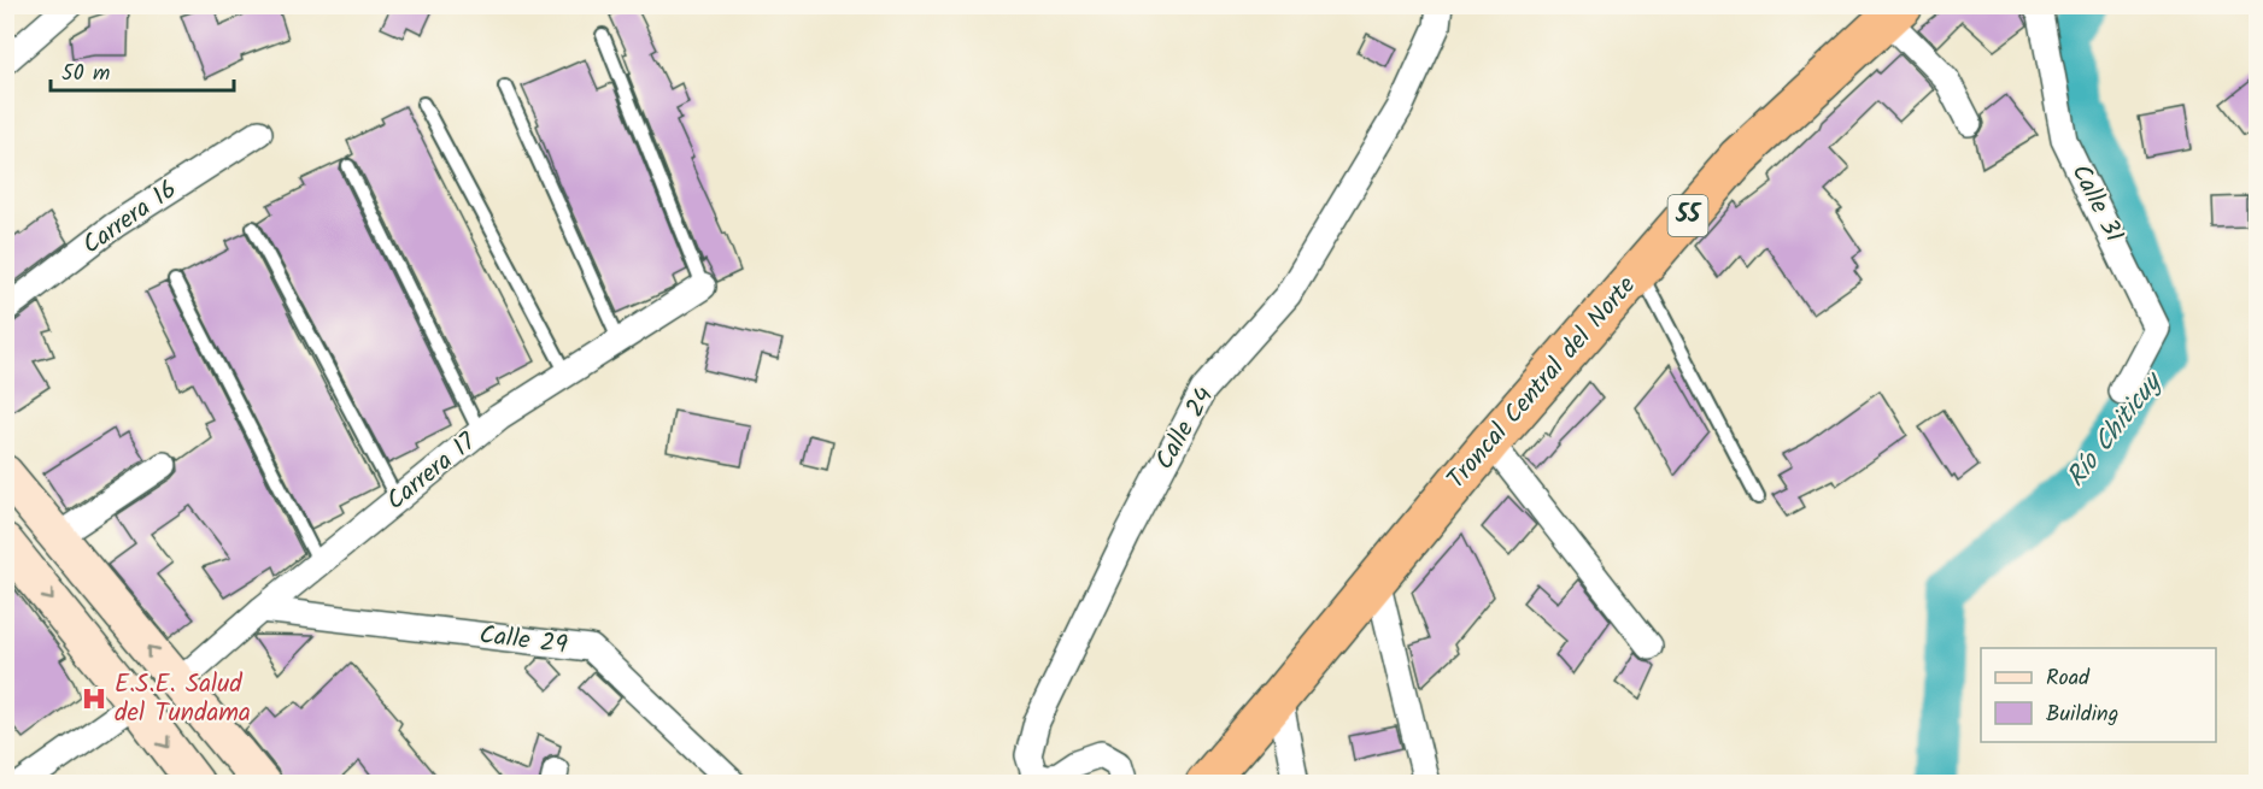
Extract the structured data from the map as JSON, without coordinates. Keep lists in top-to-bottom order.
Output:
{
  "streets": {
    "highway": ["55", "Troncal Central del Norte"],
    "street": [
      "Calle 31",
      "Carrera 16",
      "Calle 24",
      "Carrera 17",
      "Calle 29"
    ]
  },
  "crossings": [
    ["Carrera 17", "Calle 29"]
  ],
  "water": ["Río Chiticuy"],
  "places": {
    "hospital": ["E.S.E. Salud del Tundama"]
  },
  "legend": ["Road", "Building"],
  "scale_bar": "50 m"
}
